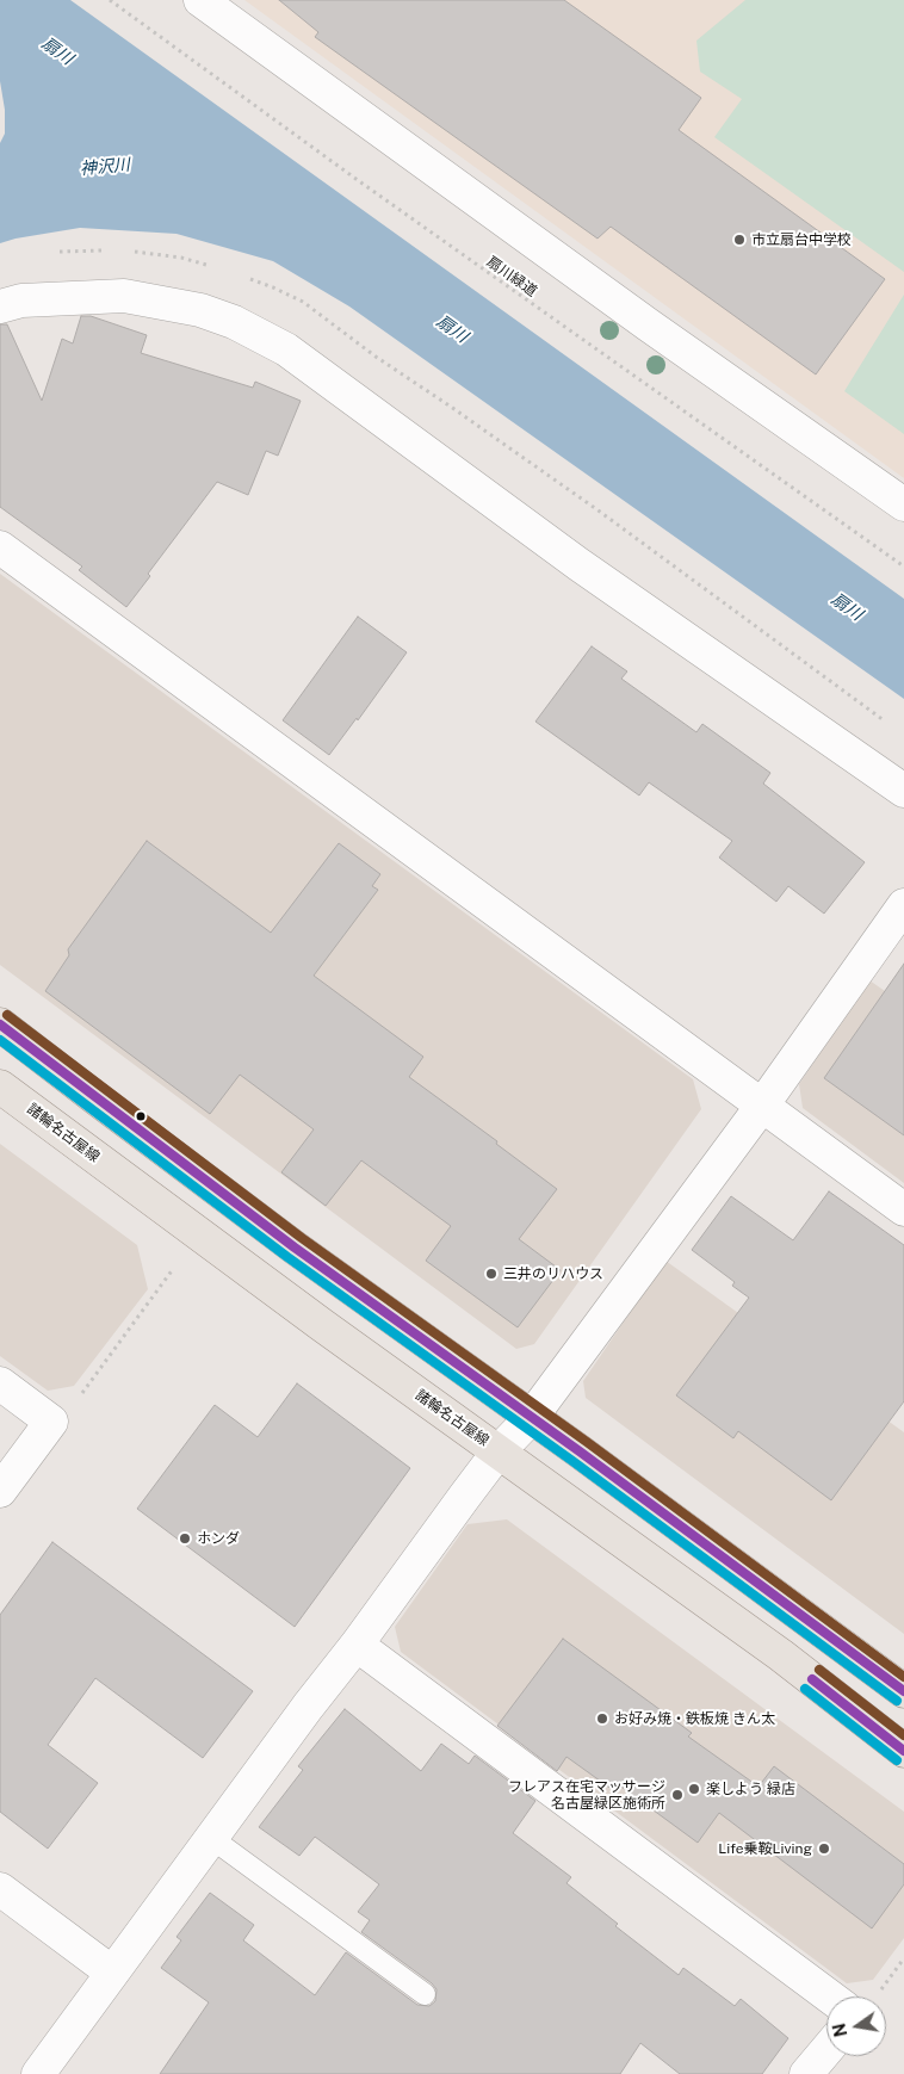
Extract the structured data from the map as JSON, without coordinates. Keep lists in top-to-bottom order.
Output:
{
  "streets": {
    "main road": ["諸輪名古屋線"],
    "path": ["扇川緑道"]
  },
  "water": ["扇川", "神沢川"],
  "places": [
    "市立扇台中学校",
    "三井のリハウス",
    "ホンダ",
    "お好み焼・鉄板焼 きん太",
    "楽しよう 緑店",
    "フレアス在宅マッサージ 名古屋緑区施術所",
    "Life乗鞍Living"
  ],
  "north": "left"
}
